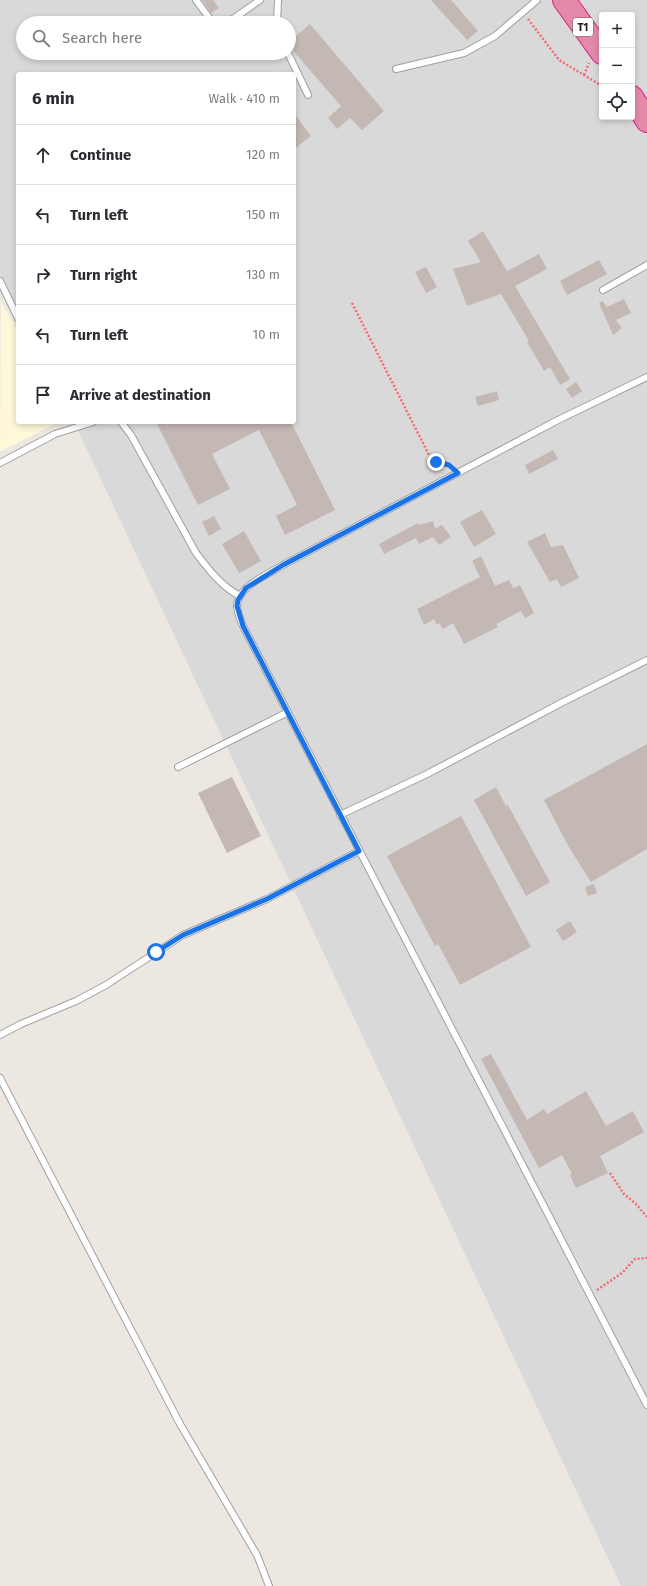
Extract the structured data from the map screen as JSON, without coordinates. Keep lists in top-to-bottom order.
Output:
{
  "streets": {
    "highway": ["T1"]
  },
  "page": {
    "map_buttons": ["+", "−"],
    "search": "Search here",
    "heading": ["6 min", "Walk · 410 m"],
    "list": [
      ["Continue", "120 m"],
      ["Turn left", "150 m"],
      ["Turn right", "130 m"],
      ["Turn left", "10 m"],
      "Arrive at destination"
    ]
  }
}
